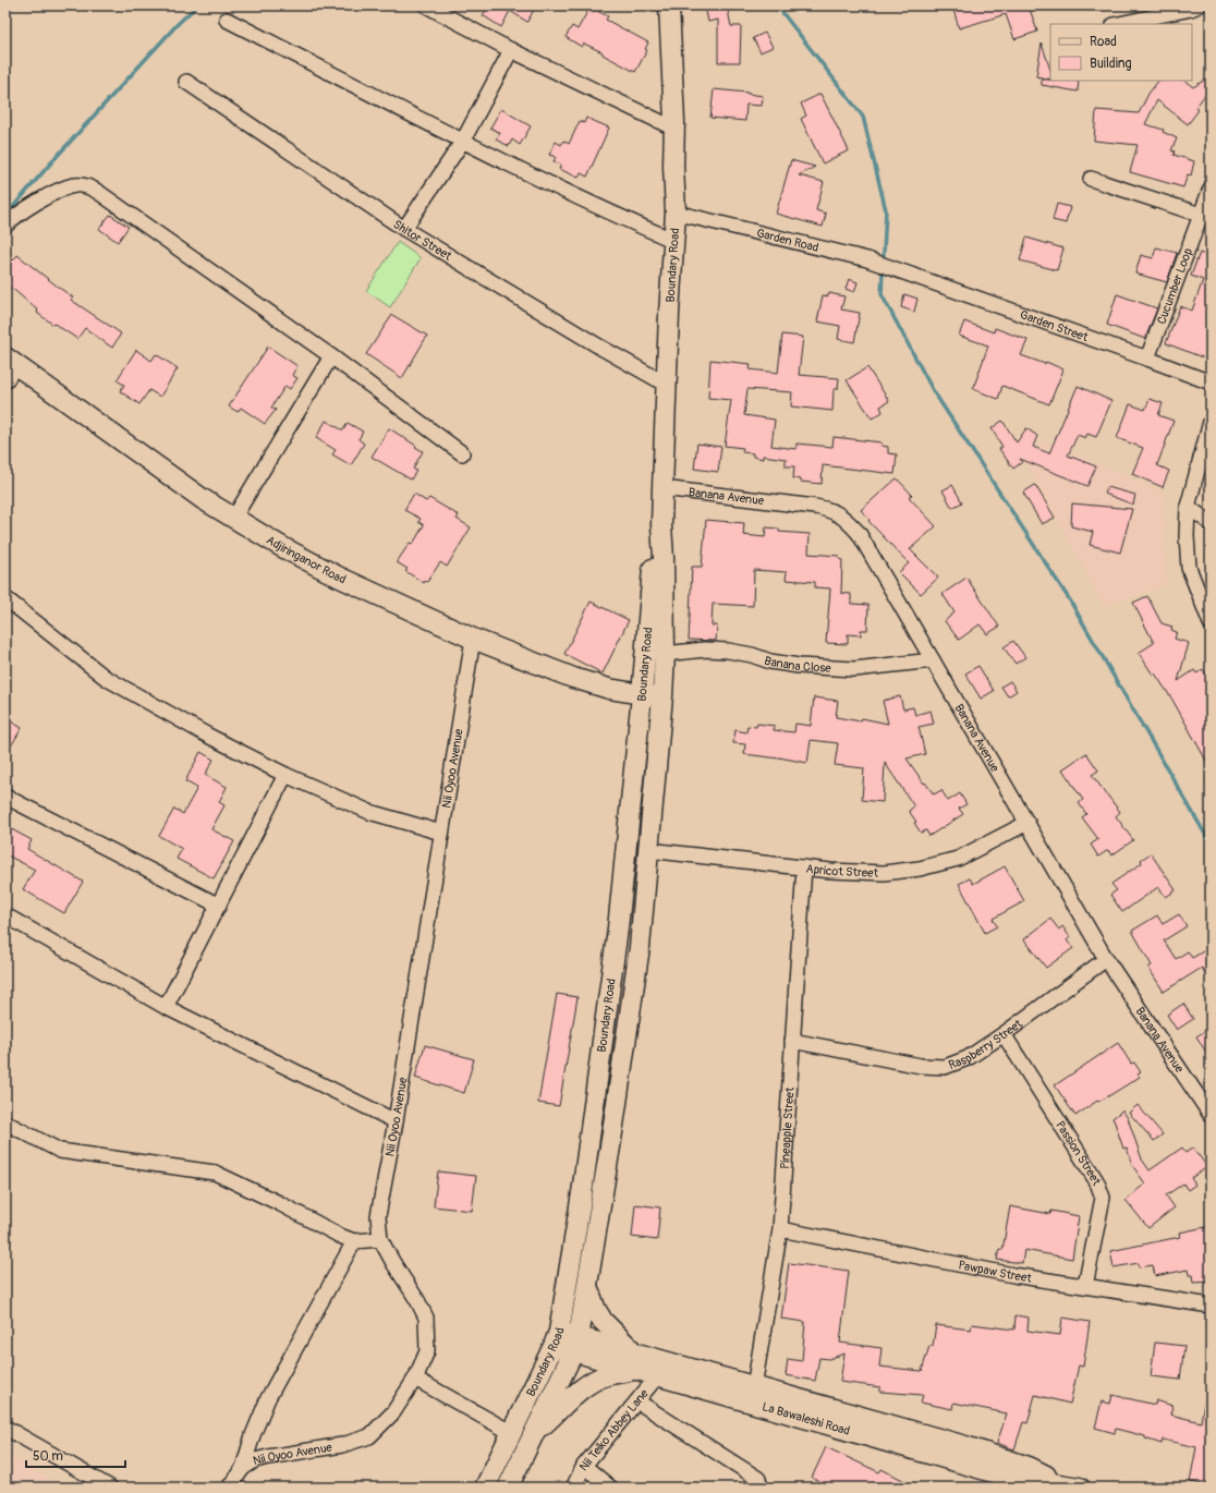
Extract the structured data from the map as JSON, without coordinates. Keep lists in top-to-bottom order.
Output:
{
  "streets": {
    "main road": ["Boundary Road", "Adjiringanor Road", "La Bawaleshi Road"],
    "street": [
      "Shitor Street",
      "Garden Road",
      "Cucumber Loop",
      "Garden Street",
      "Banana Avenue",
      "Banana Close",
      "Nii Oyoo Avenue",
      "Apricot Street",
      "Raspberry Street",
      "Pineapple Street",
      "Passion Street",
      "Pawpaw Street",
      "Nii Teiko Abbey Lane"
    ]
  },
  "crossings": [
    ["Shitor Street", "Boundary Road"],
    ["Garden Road", "Boundary Road"],
    ["Garden Road", "Garden Street"],
    ["Boundary Road", "Banana Avenue"],
    ["Boundary Road", "Adjiringanor Road"],
    ["Boundary Road", "Banana Close"],
    ["Boundary Road", "Apricot Street"],
    ["Boundary Road", "La Bawaleshi Road"],
    ["Cucumber Loop", "Garden Street"],
    ["Banana Avenue", "Banana Close"],
    ["Banana Avenue", "Apricot Street"],
    ["Banana Avenue", "Raspberry Street"],
    ["Adjiringanor Road", "Nii Oyoo Avenue"],
    ["Apricot Street", "Pineapple Street"],
    ["Raspberry Street", "Pineapple Street"],
    ["Raspberry Street", "Passion Street"],
    ["Pineapple Street", "Pawpaw Street"],
    ["Pineapple Street", "La Bawaleshi Road"],
    ["Passion Street", "Pawpaw Street"],
    ["La Bawaleshi Road", "Nii Teiko Abbey Lane"]
  ],
  "legend": ["Road", "Building"],
  "scale_bar": "50 m"
}
